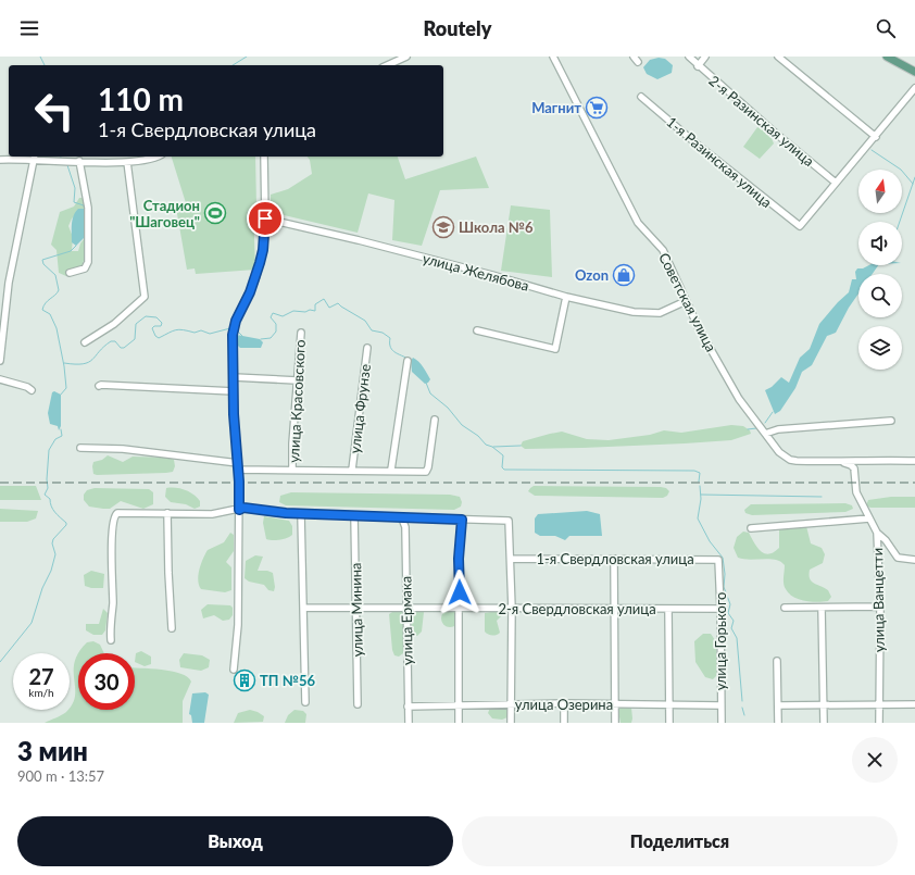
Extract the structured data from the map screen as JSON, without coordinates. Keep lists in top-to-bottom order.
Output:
{
  "streets": {
    "street": [
      "2-я Разинская улица",
      "1-я Разинская улица",
      "улица Желябова",
      "Советская улица",
      "улица Красовского",
      "улица Фрунзе",
      "1-я Свердловская улица",
      "улица Ванцетти",
      "2-я Свердловская улица",
      "улица Минина",
      "улица Ермака",
      "улица Горького",
      "улица Озерина"
    ]
  },
  "crossings": [
    ["2-я Разинская улица", "1-я Разинская улица"],
    ["улица Желябова", "Советская улица"],
    ["Советская улица", "улица Ванцетти"],
    ["1-я Свердловская улица", "улица Горького"],
    ["2-я Свердловская улица", "улица Минина"],
    ["2-я Свердловская улица", "улица Ермака"],
    ["2-я Свердловская улица", "улица Горького"],
    ["улица Ермака", "улица Озерина"],
    ["улица Горького", "улица Озерина"]
  ],
  "places": {
    "supermarket": ["Магнит"],
    "sports": ["Стадион \"Шаговец\""],
    "school or university": ["Школа №6"],
    "shop": ["Ozon"],
    "building": ["ТП №56"]
  },
  "north": "top",
  "page": {
    "header": "Routely",
    "turn": ["110 m", "1-я Свердловская улица"],
    "speed": "27 km/h",
    "limit": "30",
    "heading": ["3 мин", "900 m · 13:57"],
    "buttons": ["Выход", "Поделиться"]
  }
}
